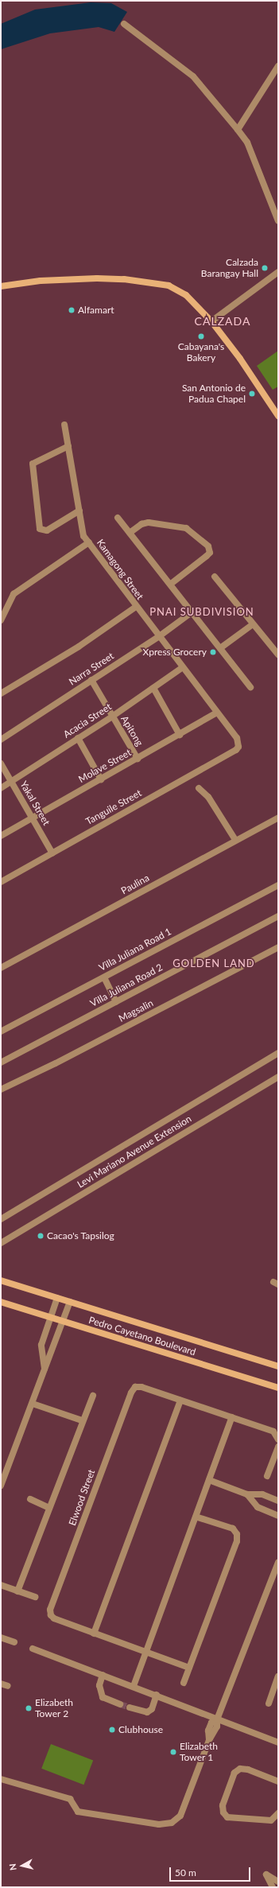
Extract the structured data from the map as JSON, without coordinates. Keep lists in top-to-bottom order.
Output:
{
  "streets": {
    "main road": ["Pedro Cayetano Boulevard"],
    "street": [
      "Kamagong Street",
      "Narra Street",
      "Acacia Street",
      "Apitong",
      "Molave Street",
      "Yakal Street",
      "Tanguile Street",
      "Paulina",
      "Villa Juliana Road 1",
      "Villa Juliana Road 2",
      "Magsalin",
      "Levi Mariano Avenue Extension",
      "Elwood Street"
    ]
  },
  "crossings": [
    ["Kamagong Street", "Narra Street"],
    ["Kamagong Street", "Acacia Street"],
    ["Kamagong Street", "Molave Street"],
    ["Kamagong Street", "Tanguile Street"],
    ["Narra Street", "Apitong"],
    ["Acacia Street", "Apitong"],
    ["Acacia Street", "Yakal Street"],
    ["Apitong", "Molave Street"],
    ["Molave Street", "Yakal Street"],
    ["Yakal Street", "Tanguile Street"]
  ],
  "districts": ["CALZADA", "PNAI SUBDIVISION", "GOLDEN LAND"],
  "places": [
    "Calzada Barangay Hall",
    "Alfamart",
    "Cabayana's Bakery",
    "San Antonio de Padua Chapel",
    "Xpress Grocery",
    "Cacao's Tapsilog",
    "Elizabeth Tower 2",
    "Clubhouse",
    "Elizabeth Tower 1"
  ],
  "scale_bar": "50 m",
  "north": "left"
}
